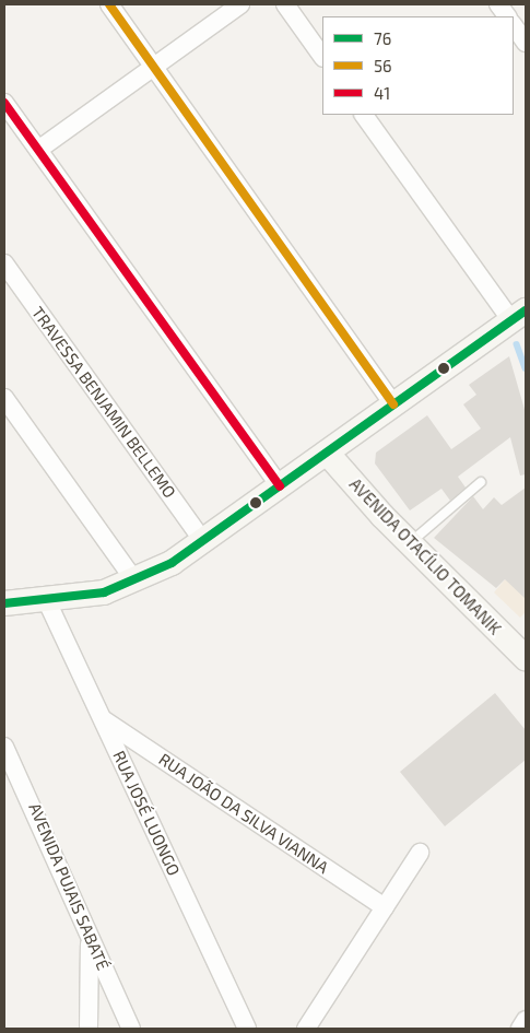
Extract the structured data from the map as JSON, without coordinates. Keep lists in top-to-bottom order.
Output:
{
  "streets": {
    "main road": ["AVENIDA OTACÍLIO TOMANIK"],
    "street": [
      "TRAVESSA BENJAMIN BELLEMO",
      "RUA JOSÉ LUONGO",
      "RUA JOÃO DA SILVA VIANNA",
      "AVENIDA PUJAIS SABATÉ"
    ]
  },
  "crossings": [
    ["RUA JOSÉ LUONGO", "RUA JOÃO DA SILVA VIANNA"]
  ],
  "lines": ["transit line 56", "transit line 41", "transit line 76"],
  "legend": ["76", "56", "41"]
}
